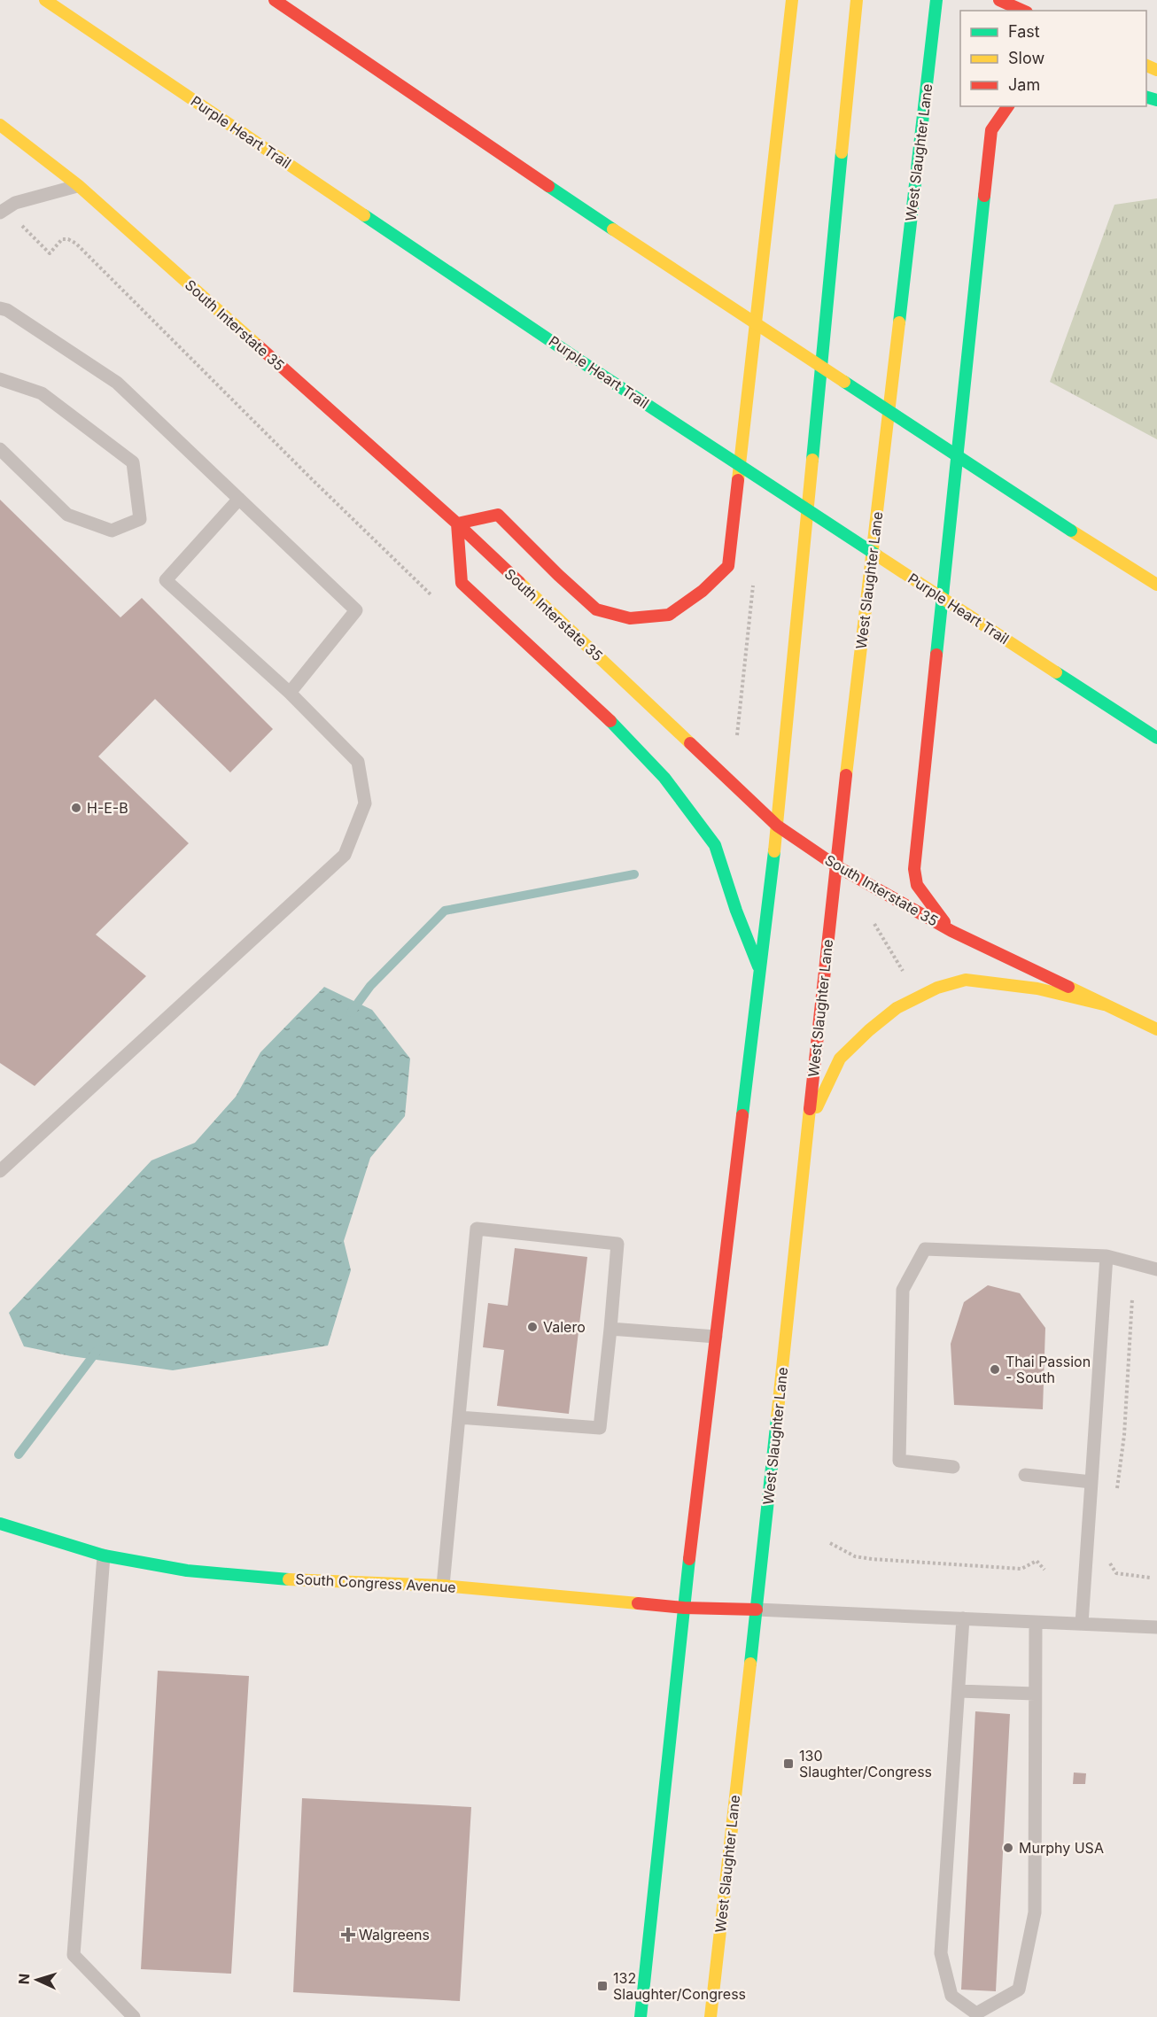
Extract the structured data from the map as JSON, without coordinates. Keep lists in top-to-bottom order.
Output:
{
  "streets": {
    "main road": [
      "Purple Heart Trail",
      "West Slaughter Lane",
      "South Interstate 35",
      "South Congress Avenue"
    ]
  },
  "crossings": [
    ["West Slaughter Lane", "South Interstate 35"],
    ["West Slaughter Lane", "South Congress Avenue"]
  ],
  "places": {
    "other": [
      "H-E-B",
      "Valero",
      "Thai Passion - South",
      "Murphy USA"
    ],
    "transit": ["130 Slaughter/Congress", "132 Slaughter/Congress"],
    "health": ["Walgreens"]
  },
  "legend": ["Fast", "Slow", "Jam"],
  "north": "left"
}
